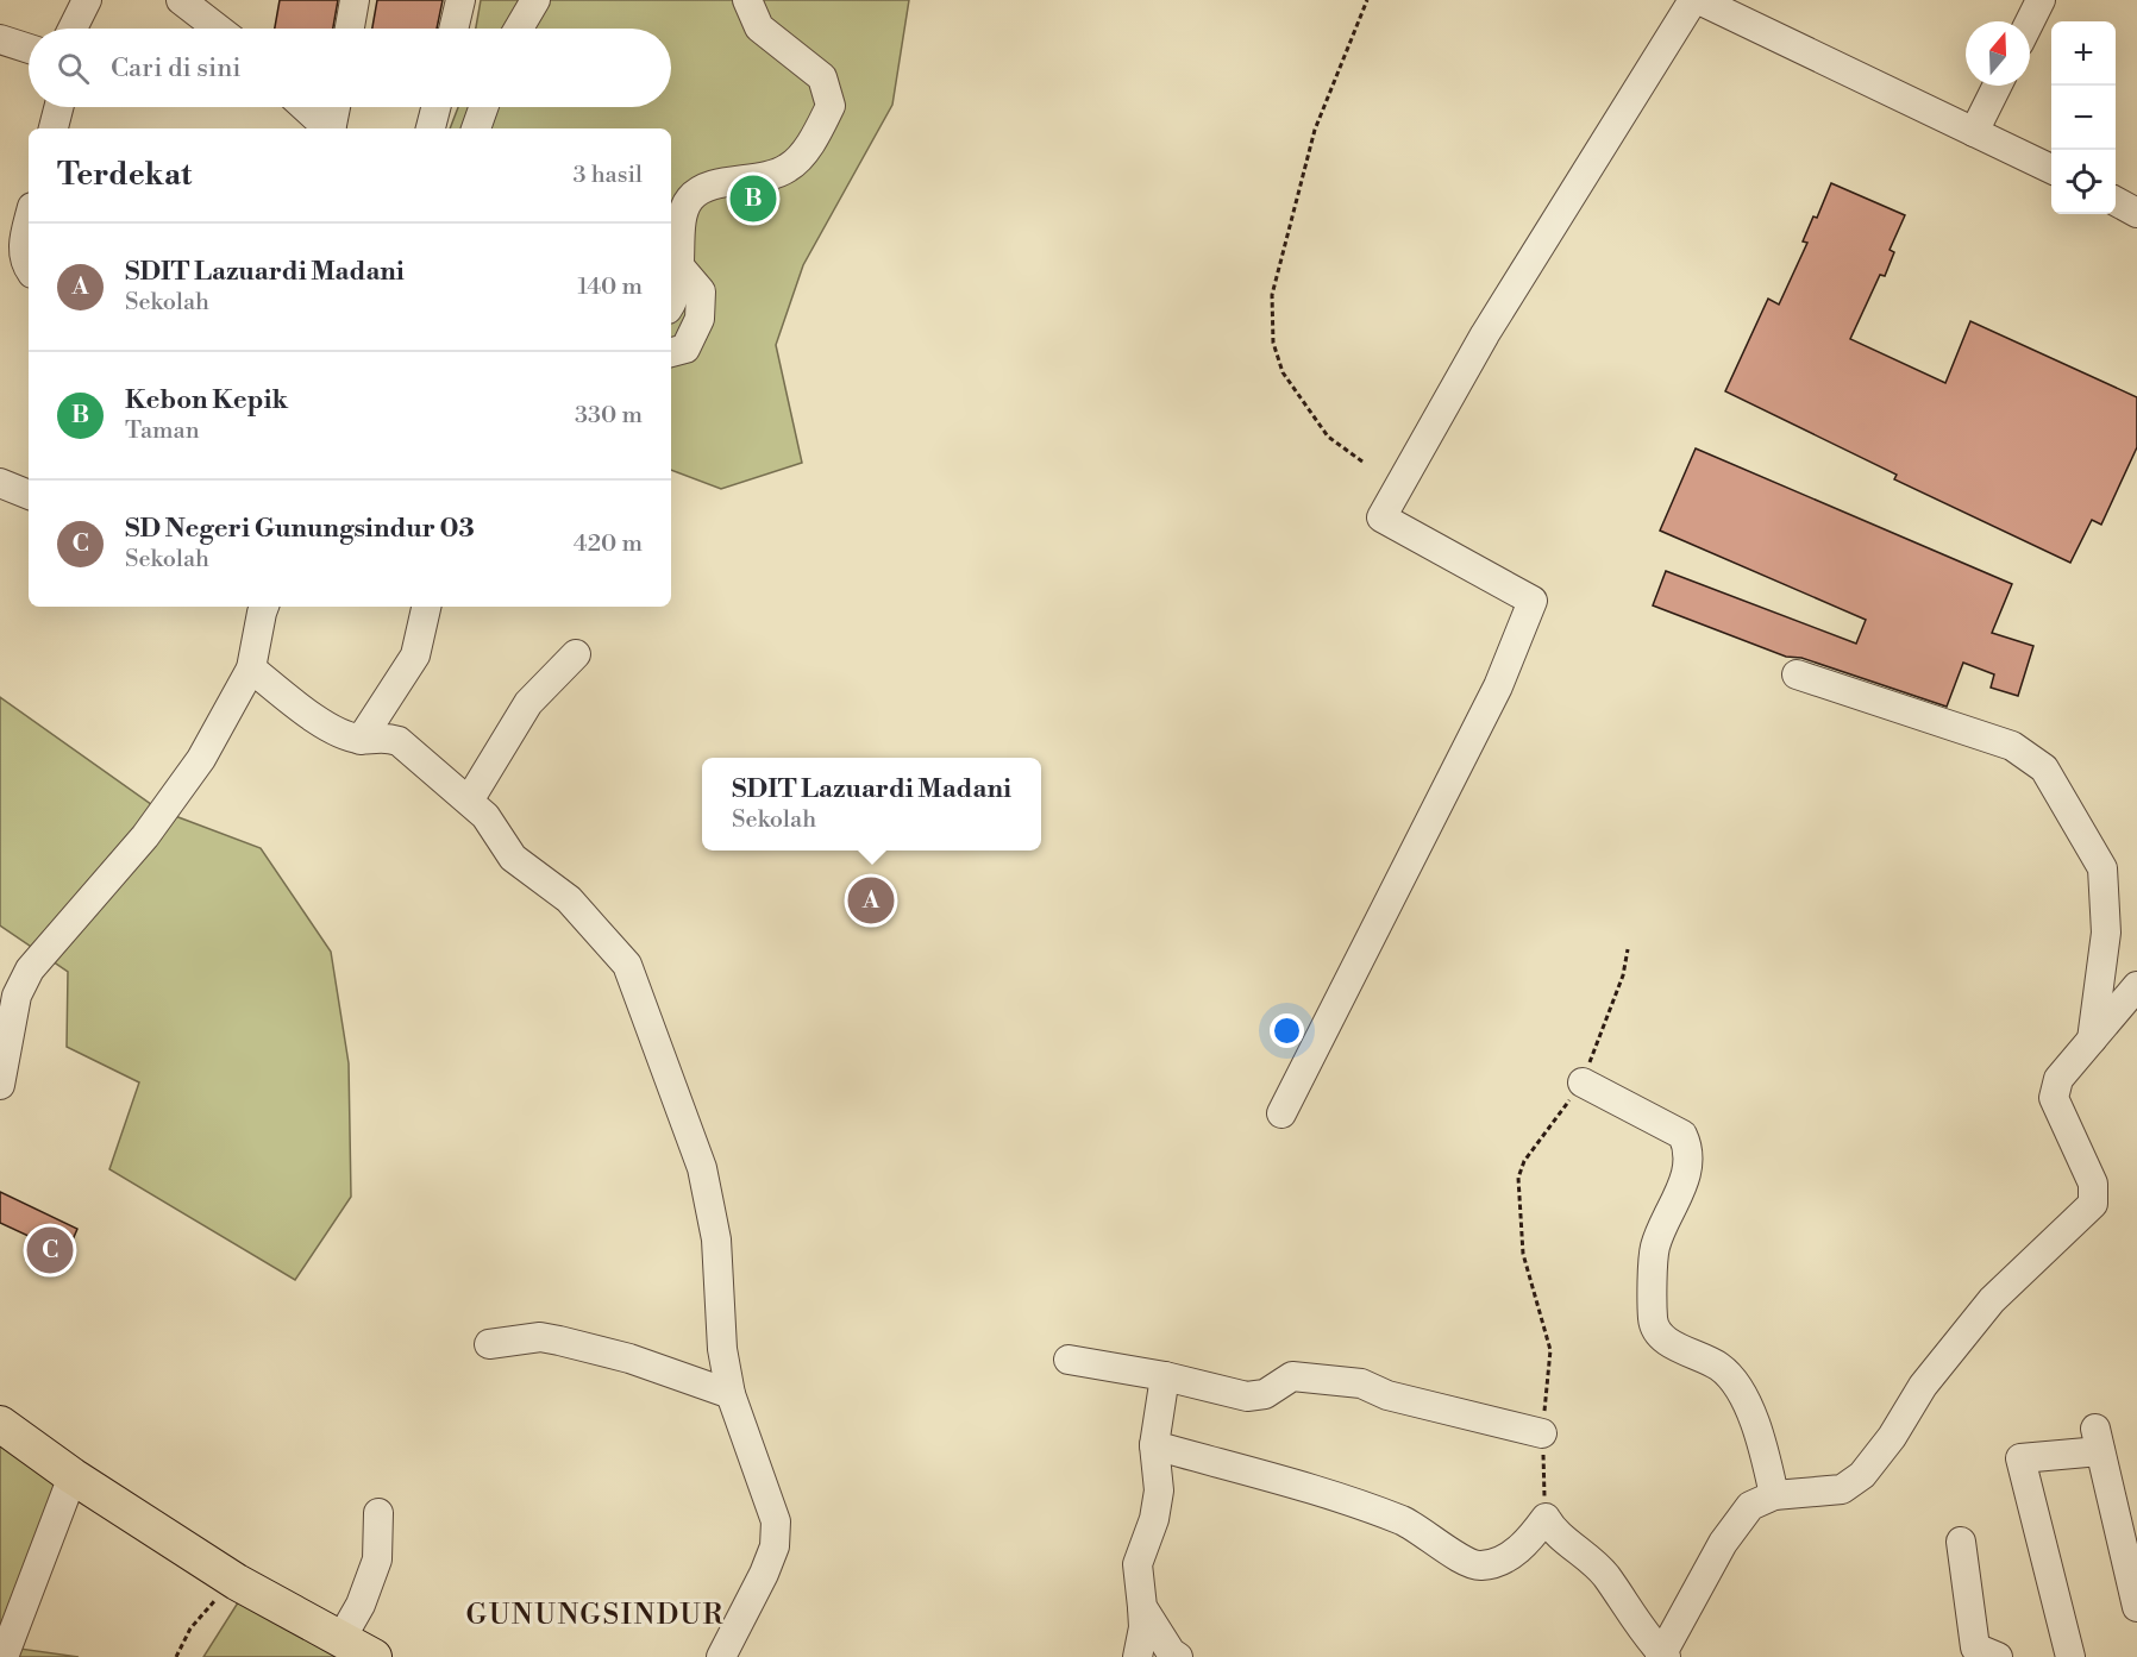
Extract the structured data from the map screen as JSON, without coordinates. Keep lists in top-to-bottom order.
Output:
{
  "districts": ["GUNUNGSINDUR"],
  "north": "top",
  "page": {
    "map_buttons": ["+", "−"],
    "search": "Cari di sini",
    "heading": ["Terdekat", "3 hasil"],
    "pins": ["B", "A", "C"],
    "list": [
      {
        "mark": "A",
        "name": "SDIT Lazuardi Madani",
        "note": "Sekolah",
        "value": "140 m"
      },
      {
        "mark": "B",
        "name": "Kebon Kepik",
        "note": "Taman",
        "value": "330 m"
      },
      {
        "mark": "C",
        "name": "SD Negeri Gunungsindur 03",
        "note": "Sekolah",
        "value": "420 m"
      }
    ],
    "popup": ["SDIT Lazuardi Madani", "Sekolah"]
  }
}
